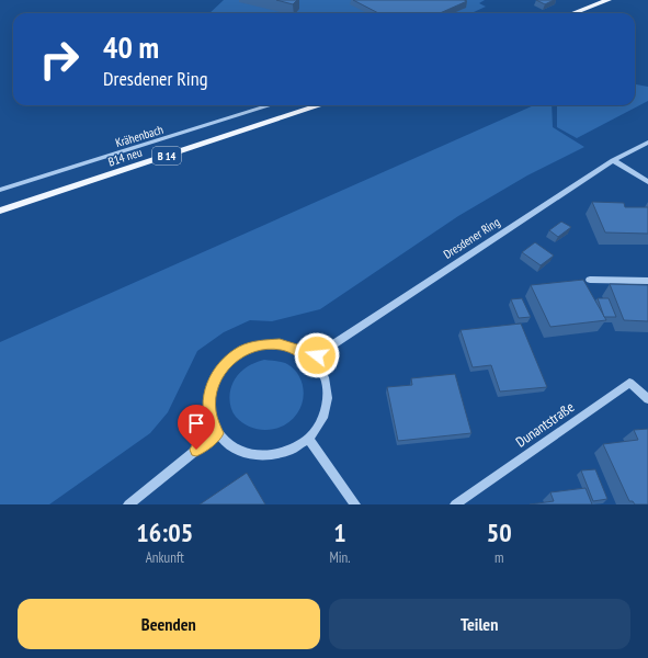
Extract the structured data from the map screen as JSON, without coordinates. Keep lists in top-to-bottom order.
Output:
{
  "streets": {
    "main road": ["B 14", "B14 neu"],
    "street": ["Krähenbach", "Dresdener Ring", "Dunantstraße"]
  },
  "page": {
    "turn": ["40 m", "Dresdener Ring"],
    "eta": [
      "16:05",
      "Ankunft",
      "1",
      "Min.",
      "50",
      "m"
    ],
    "buttons": ["Beenden", "Teilen"]
  }
}
